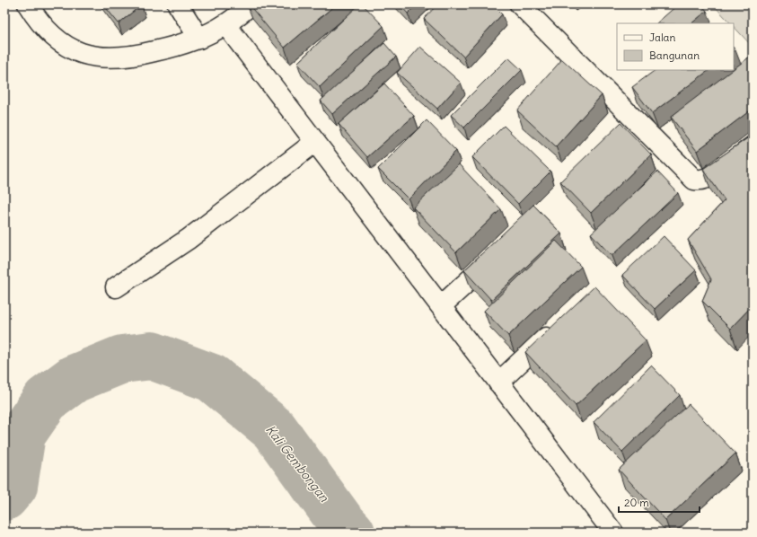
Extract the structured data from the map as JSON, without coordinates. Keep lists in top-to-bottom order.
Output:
{
  "water": ["Kali Gembongan"],
  "legend": ["Jalan", "Bangunan"],
  "scale_bar": "20 m"
}
